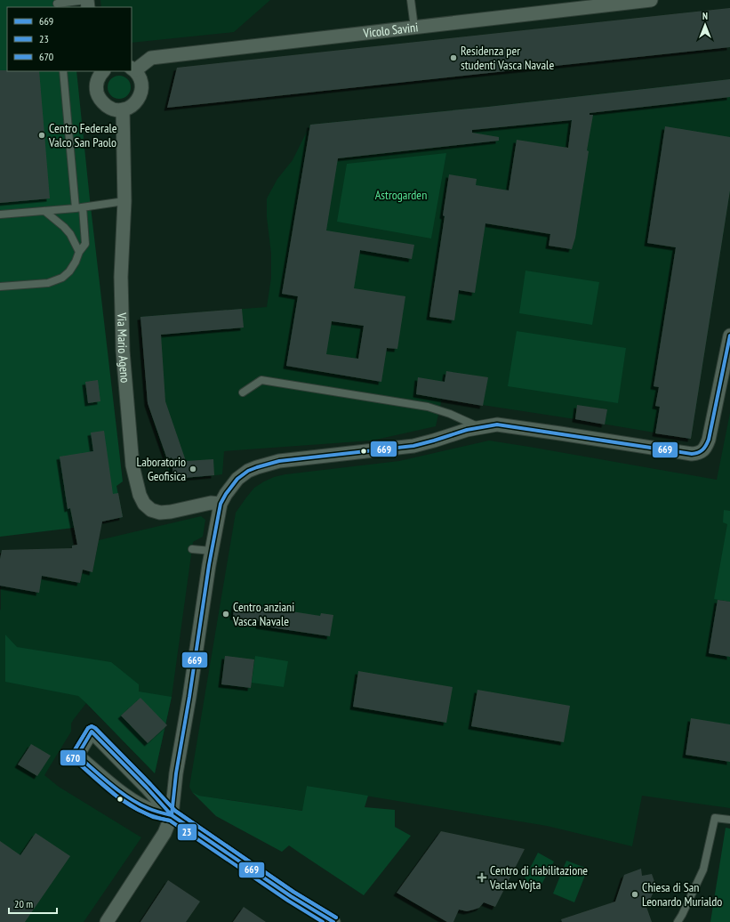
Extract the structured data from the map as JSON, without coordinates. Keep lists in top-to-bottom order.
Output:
{
  "streets": {
    "street": ["Vicolo Savini", "Via Mario Ageno"]
  },
  "parks": ["Astrogarden"],
  "places": {
    "other": [
      "Residenza per studenti Vasca Navale",
      "Centro Federale Valco San Paolo",
      "Laboratorio Geofisica",
      "Centro anziani Vasca Navale",
      "Chiesa di San Leonardo Murialdo"
    ],
    "health": ["Centro di riabilitazione Vaclav Vojta"]
  },
  "lines": ["transit line 669", "transit line 23", "transit line 670"],
  "legend": ["669", "23", "670"],
  "scale_bar": "20 m",
  "north": "top"
}
